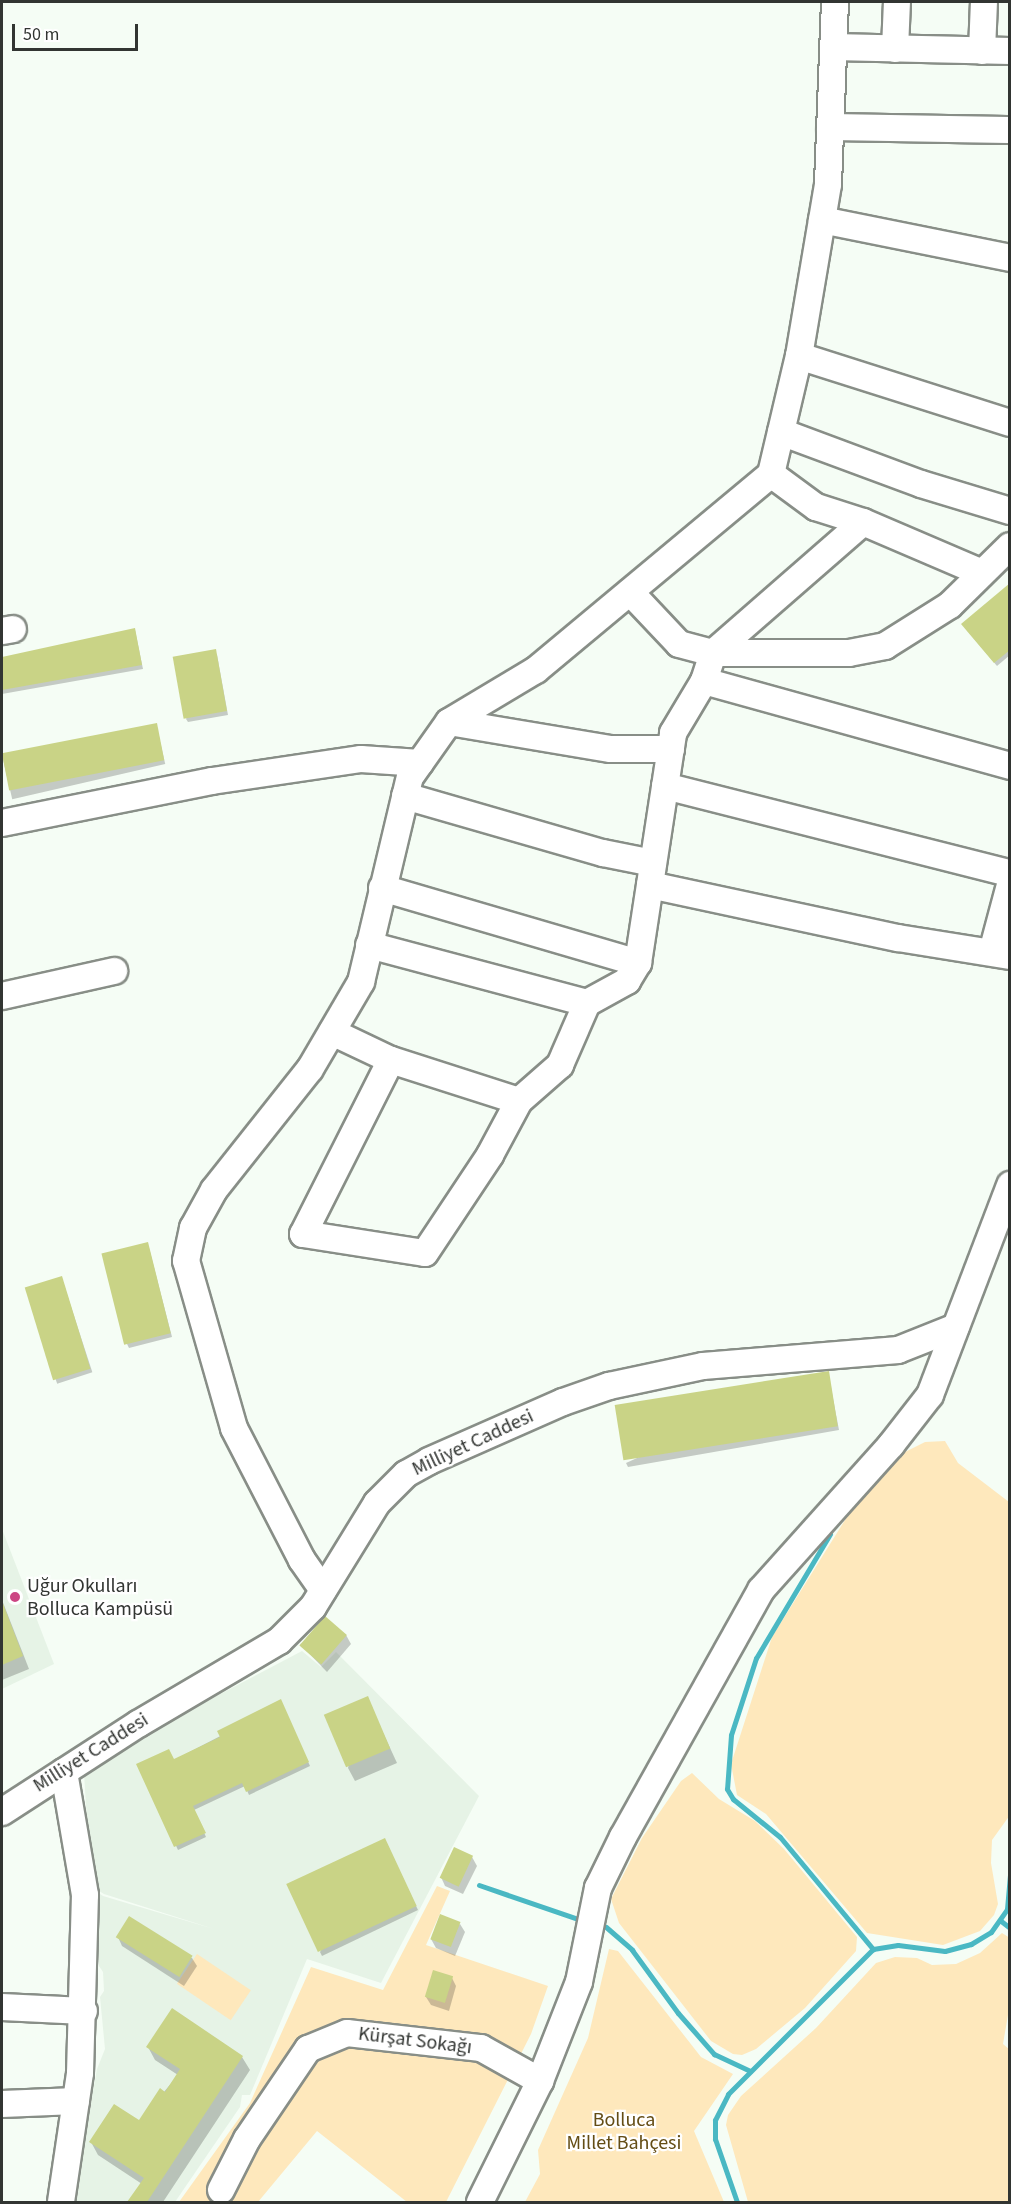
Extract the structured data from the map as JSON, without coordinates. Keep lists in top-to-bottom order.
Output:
{
  "streets": {
    "street": ["Milliyet Caddesi", "Kürşat Sokağı"]
  },
  "parks": ["Bolluca Millet Bahçesi"],
  "places": ["Uğur Okulları Bolluca Kampüsü"],
  "scale_bar": "50 m"
}
